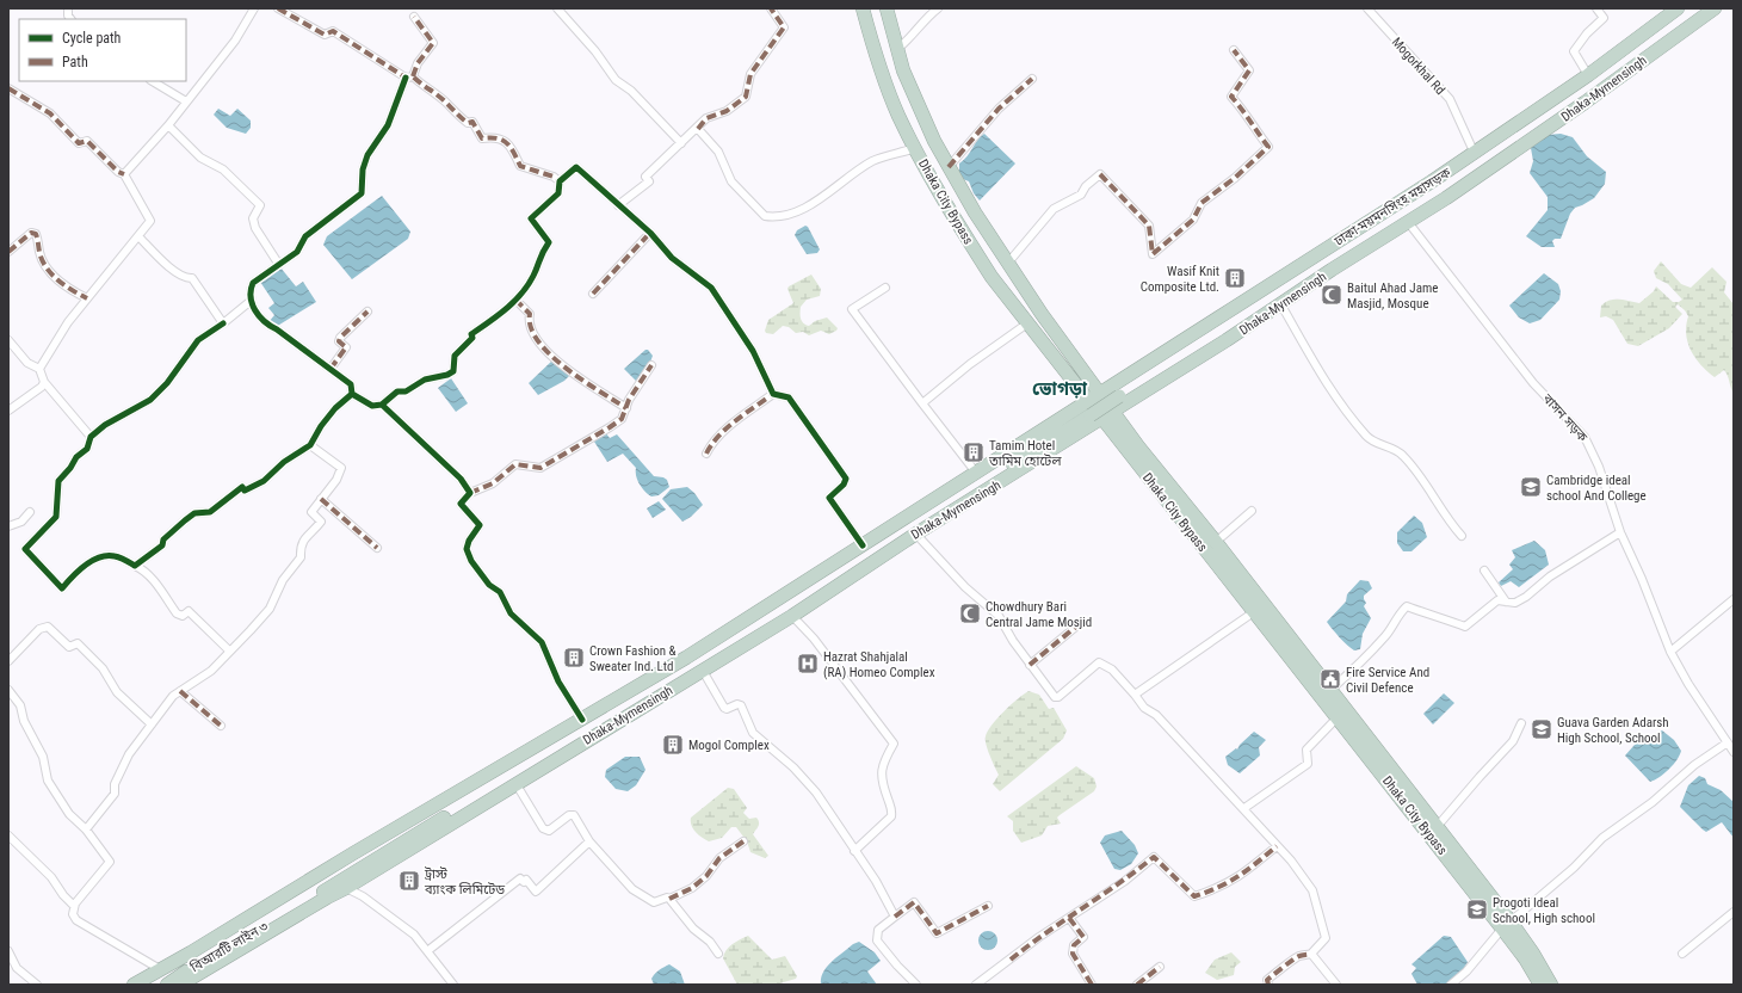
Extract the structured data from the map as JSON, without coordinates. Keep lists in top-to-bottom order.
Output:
{
  "streets": {
    "highway": [
      "Dhaka-Mymensingh",
      "Dhaka City Bypass",
      "ঢাকা-ময়মনসিংহ মহাসড়ক",
      "বিআরটি লাইন ৩"
    ],
    "street": ["Mogorkhal Rd", "বাসন সড়ক"]
  },
  "crossings": [
    ["Mogorkhal Rd", "ঢাকা-ময়মনসিংহ মহাসড়ক"],
    ["Dhaka-Mymensingh", "Dhaka City Bypass"],
    ["Dhaka-Mymensingh", "ঢাকা-ময়মনসিংহ মহাসড়ক"],
    ["Dhaka-Mymensingh", "বাসন সড়ক"],
    ["Dhaka-Mymensingh", "বিআরটি লাইন ৩"],
    ["Dhaka City Bypass", "ঢাকা-ময়মনসিংহ মহাসড়ক"]
  ],
  "districts": ["ভোগড়া"],
  "places": {
    "building": [
      "Wasif Knit Composite Ltd.",
      "Tamim Hotel তামিম হোটেল",
      "Crown Fashion & Sweater Ind. Ltd",
      "Mogol Complex",
      "ট্রাস্ট ব্যাংক লিমিটেড"
    ],
    "mosque": ["Baitul Ahad Jame Masjid, Mosque", "Chowdhury Bari Central Jame Mosjid"],
    "school or university": ["Cambridge ideal school And College", "Guava Garden Adarsh High School, School", "Progoti Ideal School, High school"],
    "hospital": ["Hazrat Shahjalal (RA) Homeo Complex"],
    "public building": ["Fire Service And Civil Defence"]
  },
  "legend": ["Cycle path", "Path"]
}
